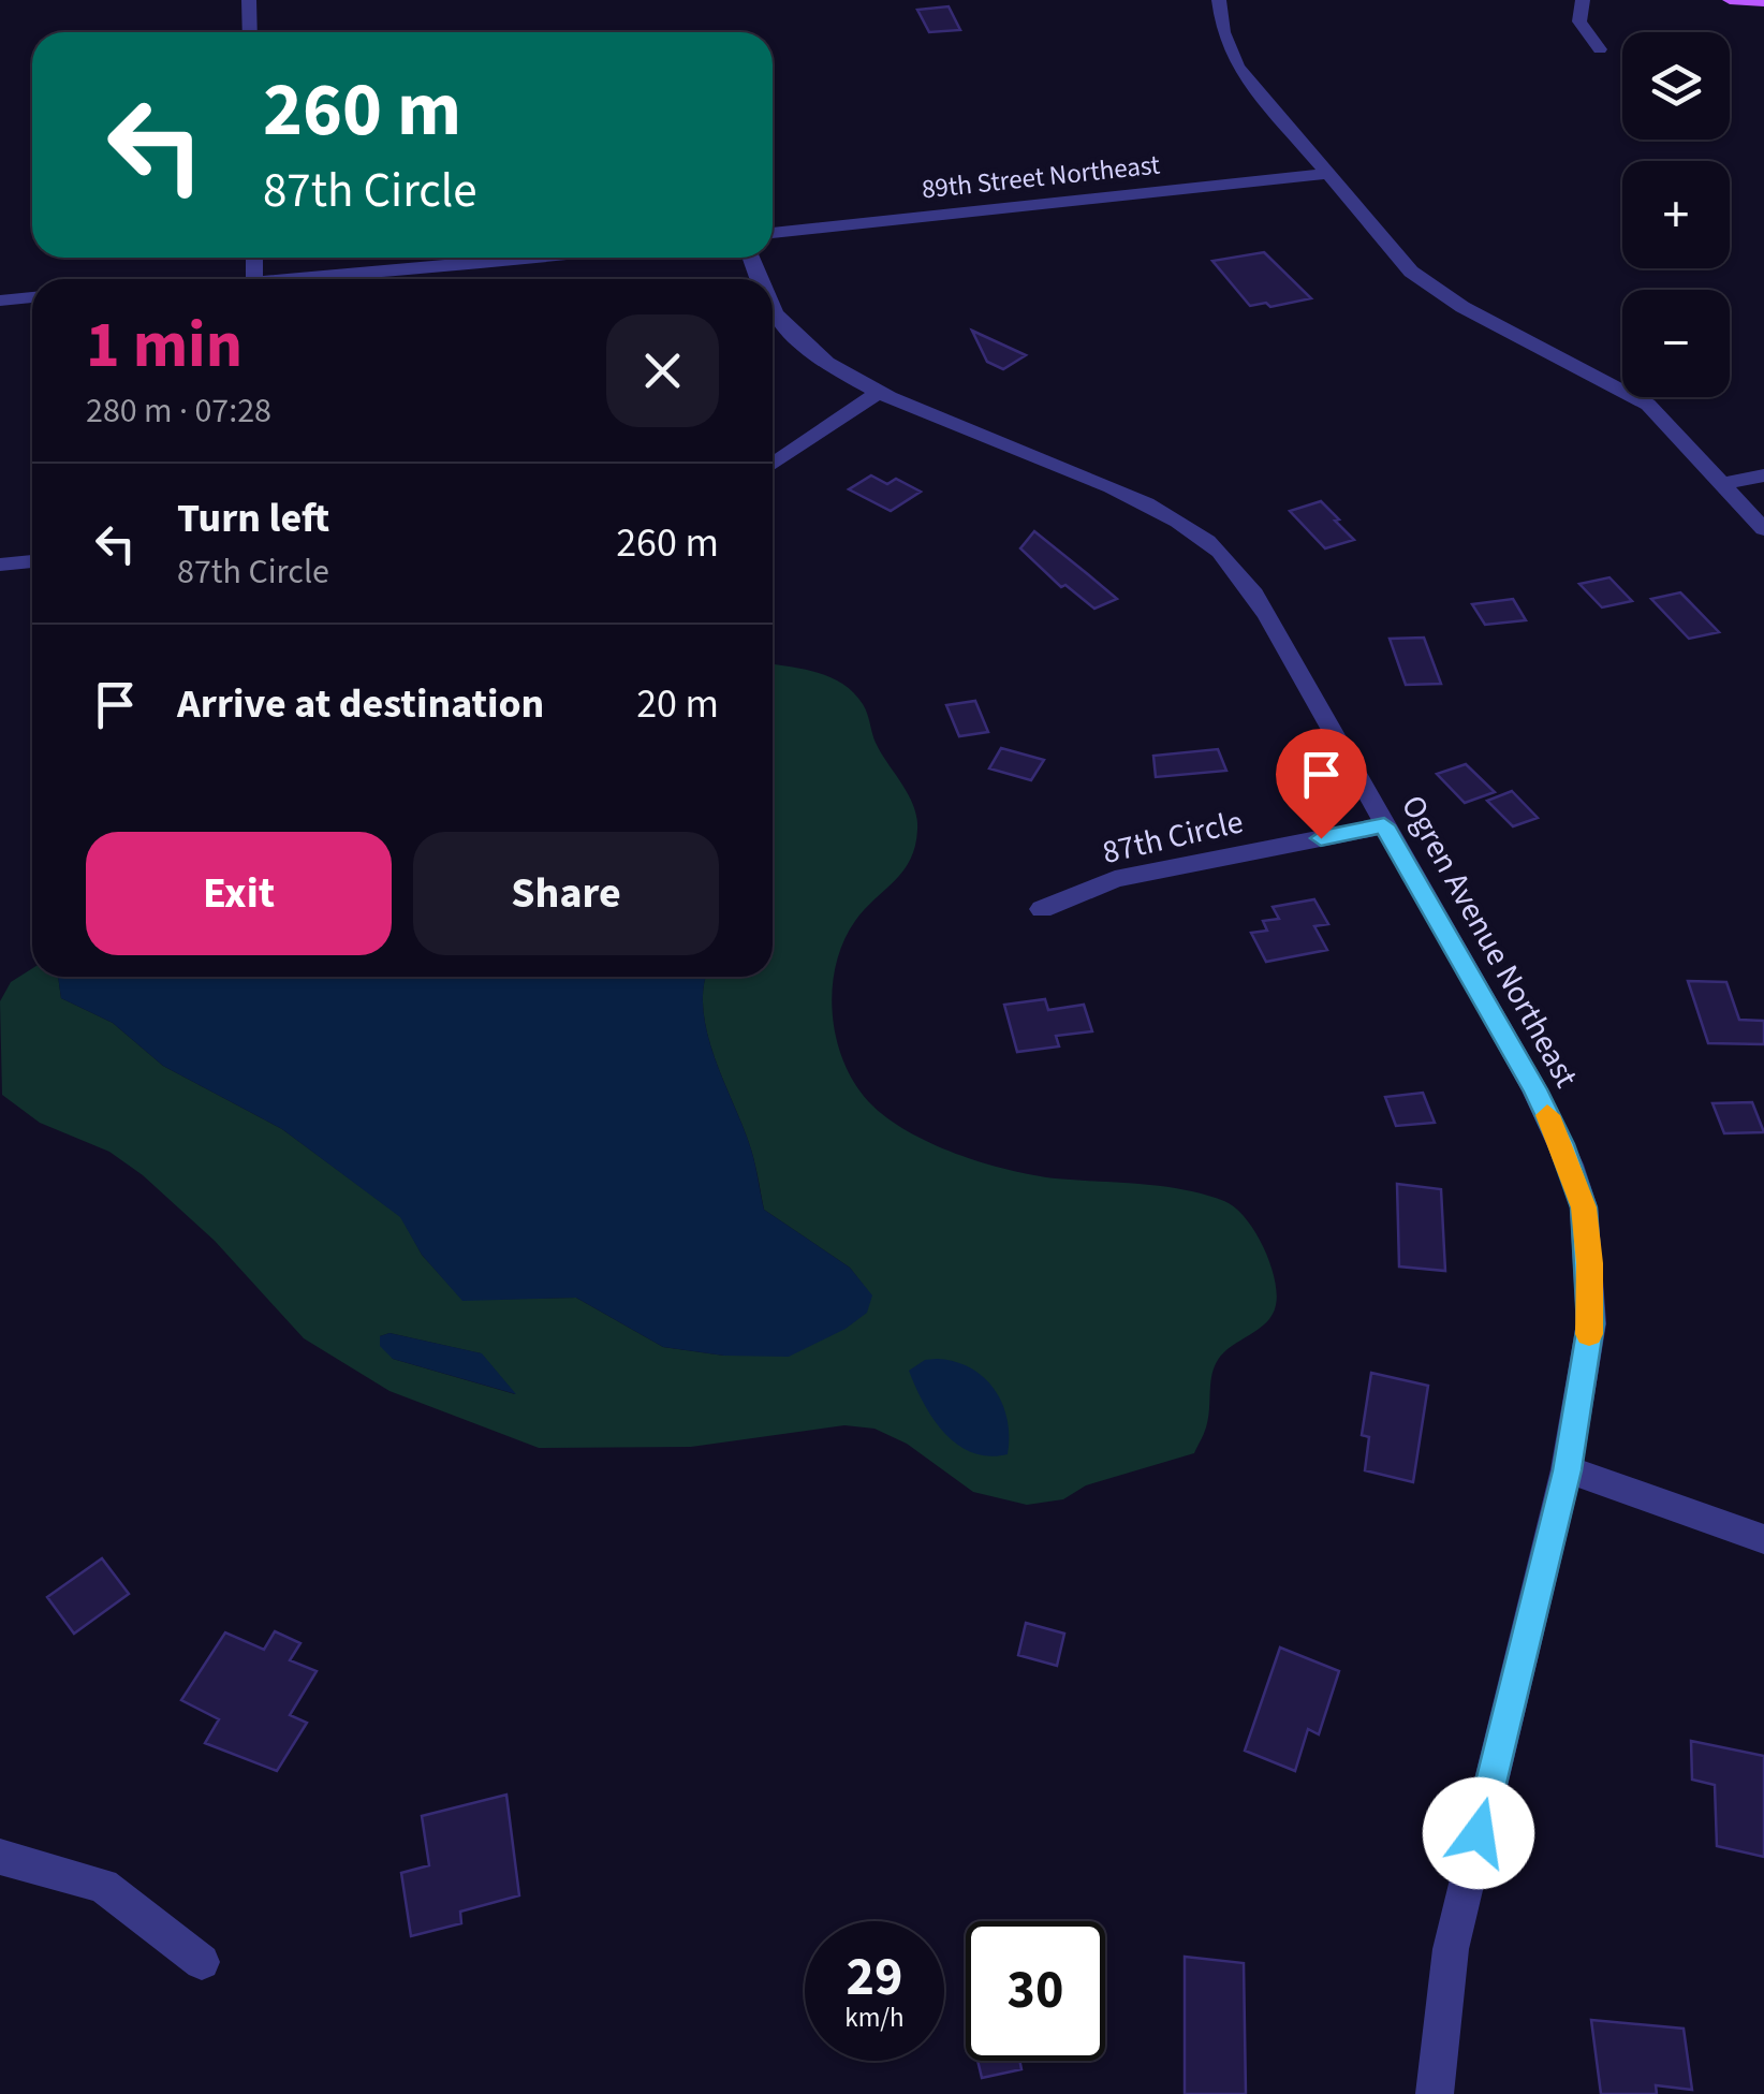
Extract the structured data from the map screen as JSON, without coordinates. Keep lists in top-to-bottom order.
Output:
{
  "streets": {
    "street": ["89th Street Northeast", "87th Circle", "Ogren Avenue Northeast"]
  },
  "crossings": [
    ["87th Circle", "Ogren Avenue Northeast"]
  ],
  "page": {
    "map_buttons": ["+", "−"],
    "turn": ["260 m", "87th Circle"],
    "heading": ["1 min", "280 m · 07:28"],
    "list": [
      {
        "name": "Turn left",
        "note": "87th Circle",
        "value": "260 m"
      },
      {
        "name": "Arrive at destination",
        "value": "20 m"
      }
    ],
    "buttons": ["Exit", "Share"],
    "speed": "29 km/h",
    "limit": "30"
  }
}
